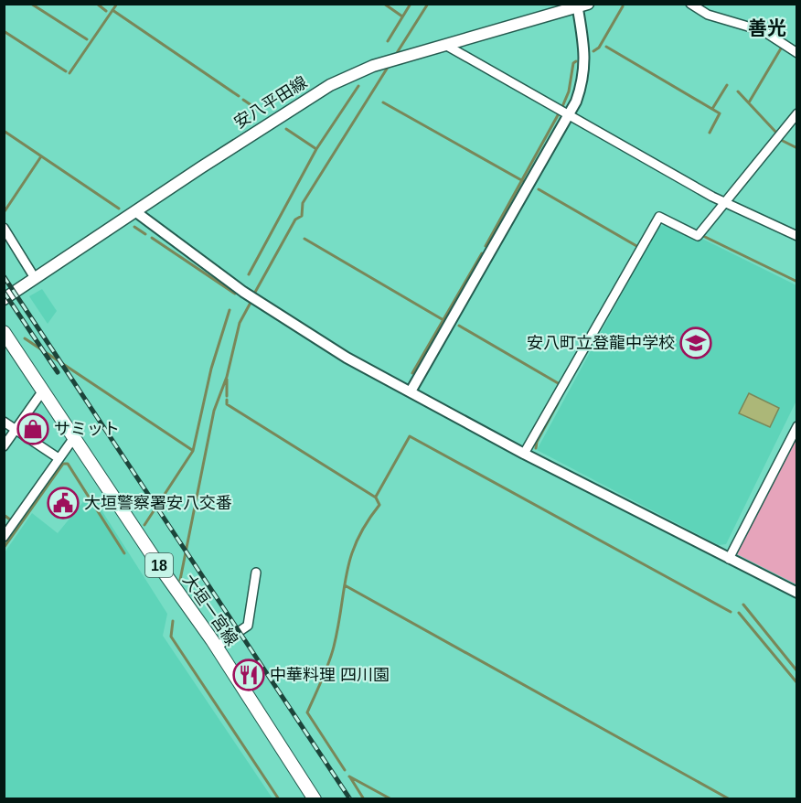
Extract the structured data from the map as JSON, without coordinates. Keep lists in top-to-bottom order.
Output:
{
  "streets": {
    "main road": ["安八平田線", "18", "大垣一宮線"]
  },
  "districts": ["善光"],
  "places": {
    "school or university": ["安八町立登龍中学校"],
    "shop": ["サミット"],
    "public building": ["大垣警察署安八交番"],
    "restaurant": ["中華料理 四川園"]
  }
}
